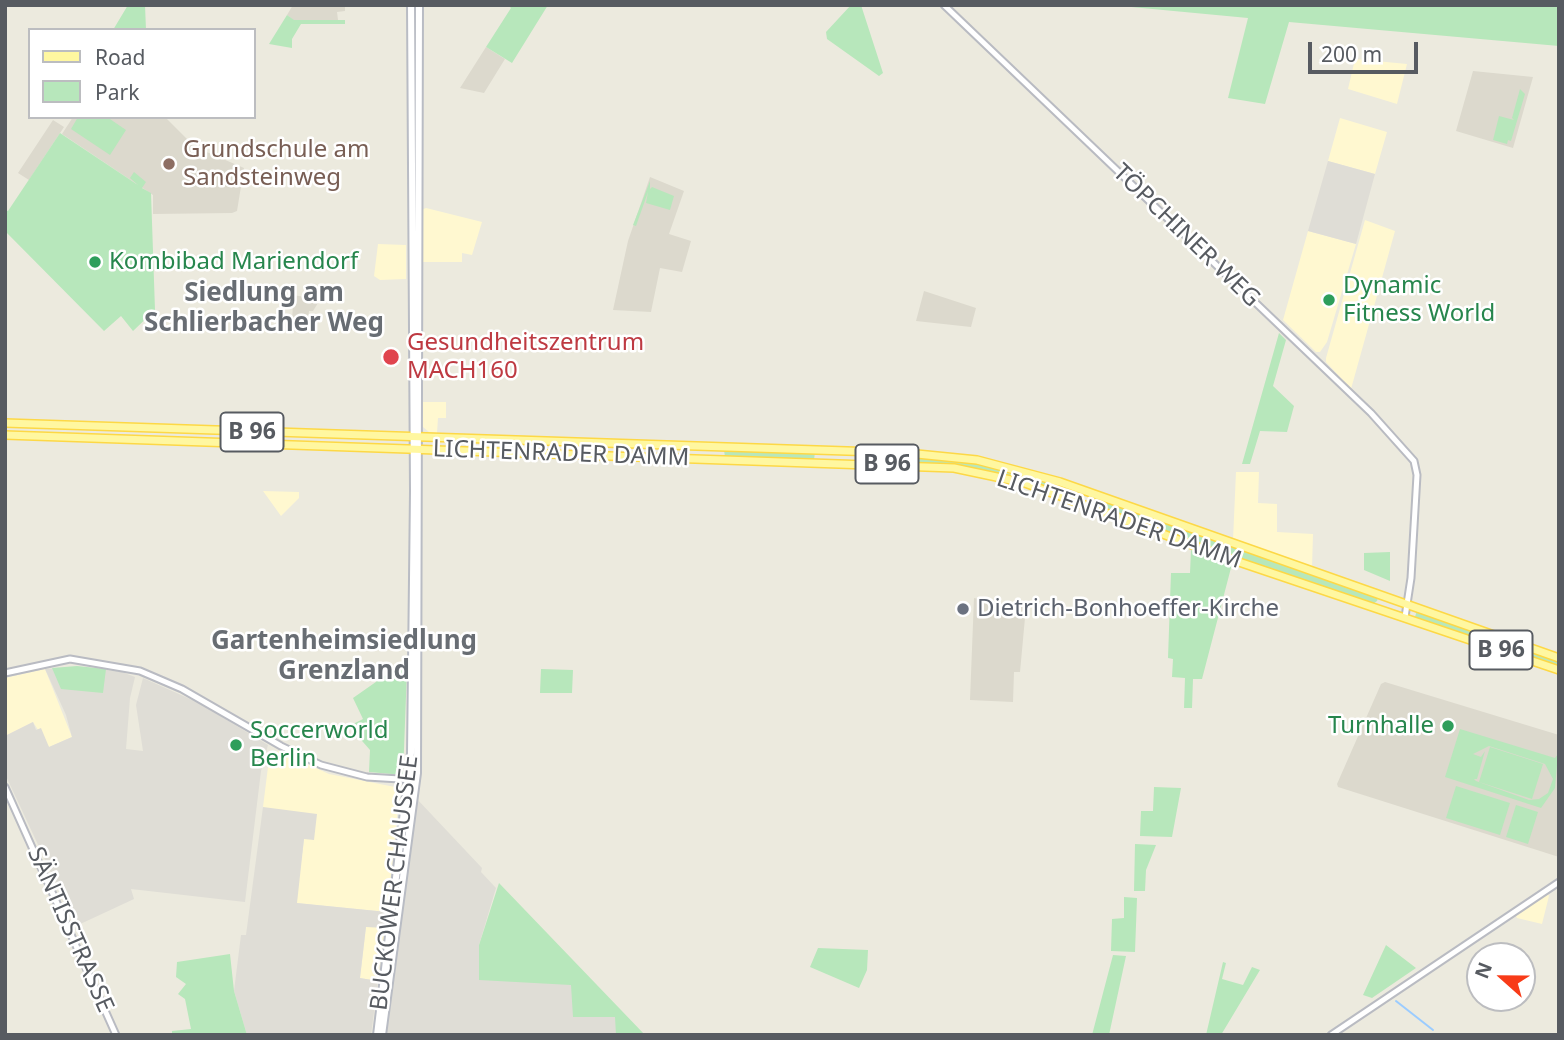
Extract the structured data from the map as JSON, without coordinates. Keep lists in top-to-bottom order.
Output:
{
  "streets": {
    "main road": ["B 96", "LICHTENRADER DAMM", "BUCKOWER CHAUSSEE"],
    "street": ["TÖPCHINER WEG", "SÄNTISSTRASSE"]
  },
  "crossings": [
    ["TÖPCHINER WEG", "LICHTENRADER DAMM"],
    ["B 96", "LICHTENRADER DAMM"],
    ["B 96", "BUCKOWER CHAUSSEE"],
    ["LICHTENRADER DAMM", "BUCKOWER CHAUSSEE"]
  ],
  "districts": ["Siedlung am Schlierbacher Weg", "Gartenheimsiedlung Grenzland"],
  "places": [
    "Grundschule am Sandsteinweg",
    "Kombibad Mariendorf",
    "Dynamic Fitness World",
    "Gesundheitszentrum MACH160",
    "Dietrich-Bonhoeffer-Kirche",
    "Turnhalle",
    "Soccerworld Berlin"
  ],
  "legend": ["Road", "Park"],
  "scale_bar": "200 m",
  "north": "left"
}
